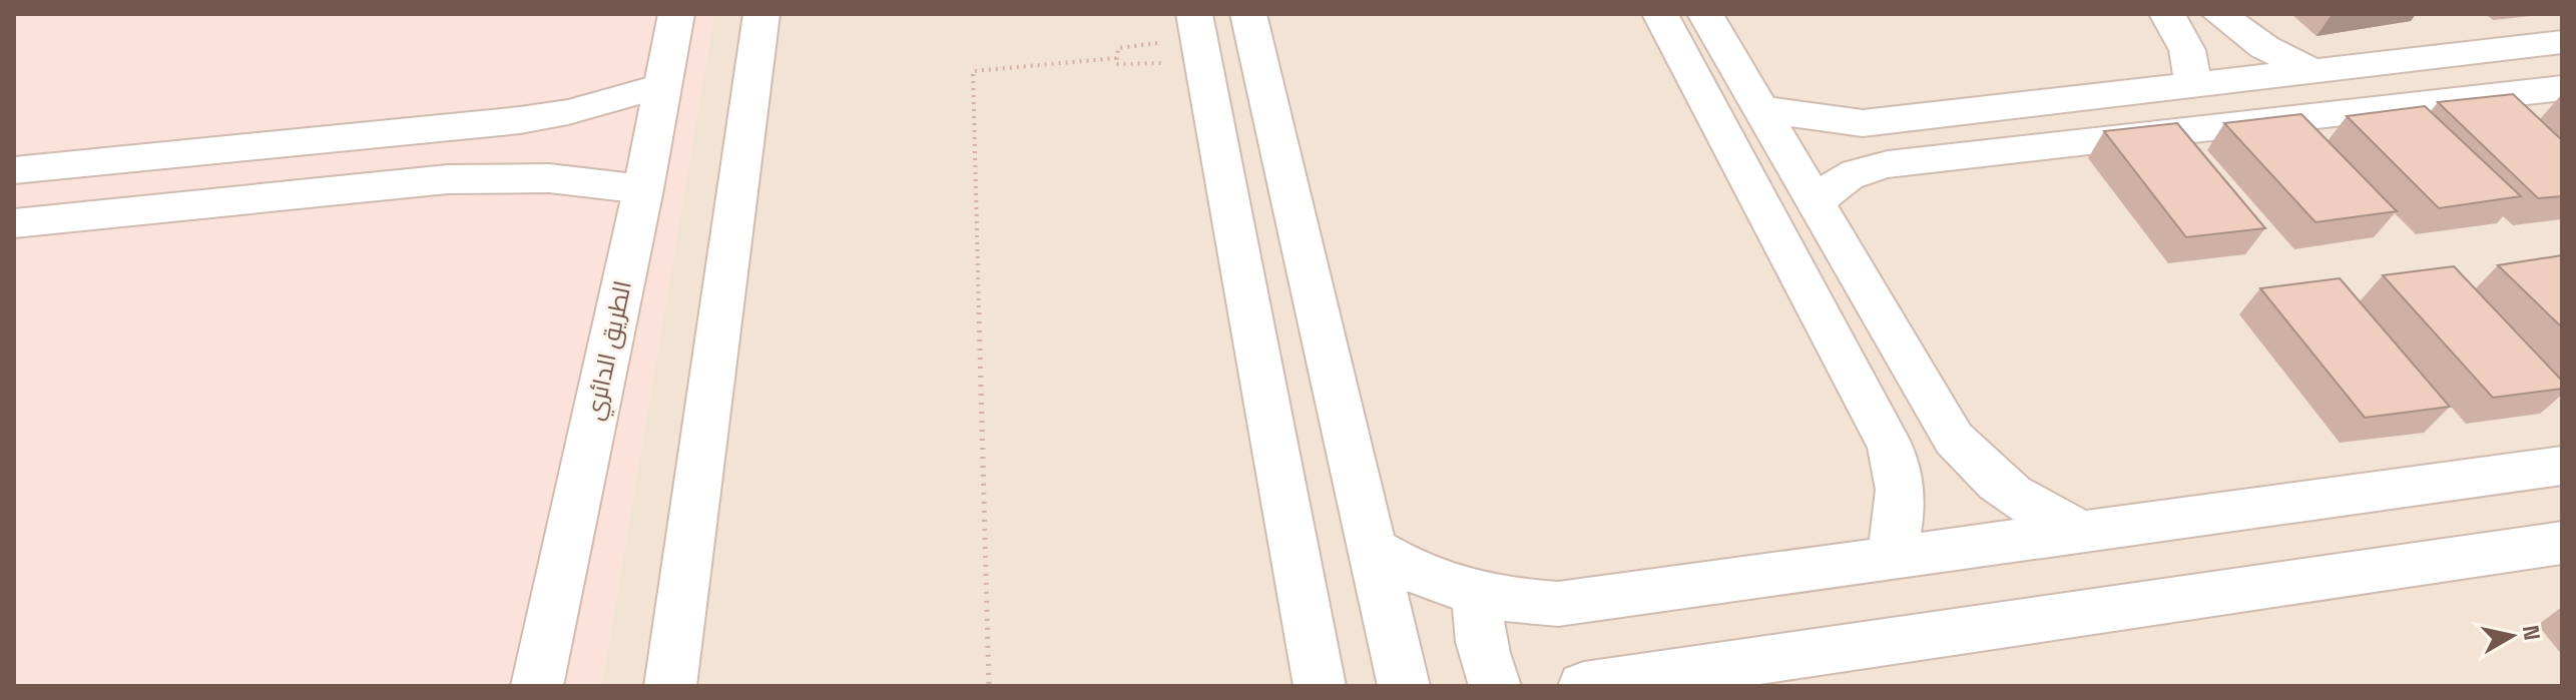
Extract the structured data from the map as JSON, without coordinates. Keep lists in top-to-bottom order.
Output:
{
  "streets": {
    "street": ["الطريق الدائري"]
  },
  "north": "right"
}
